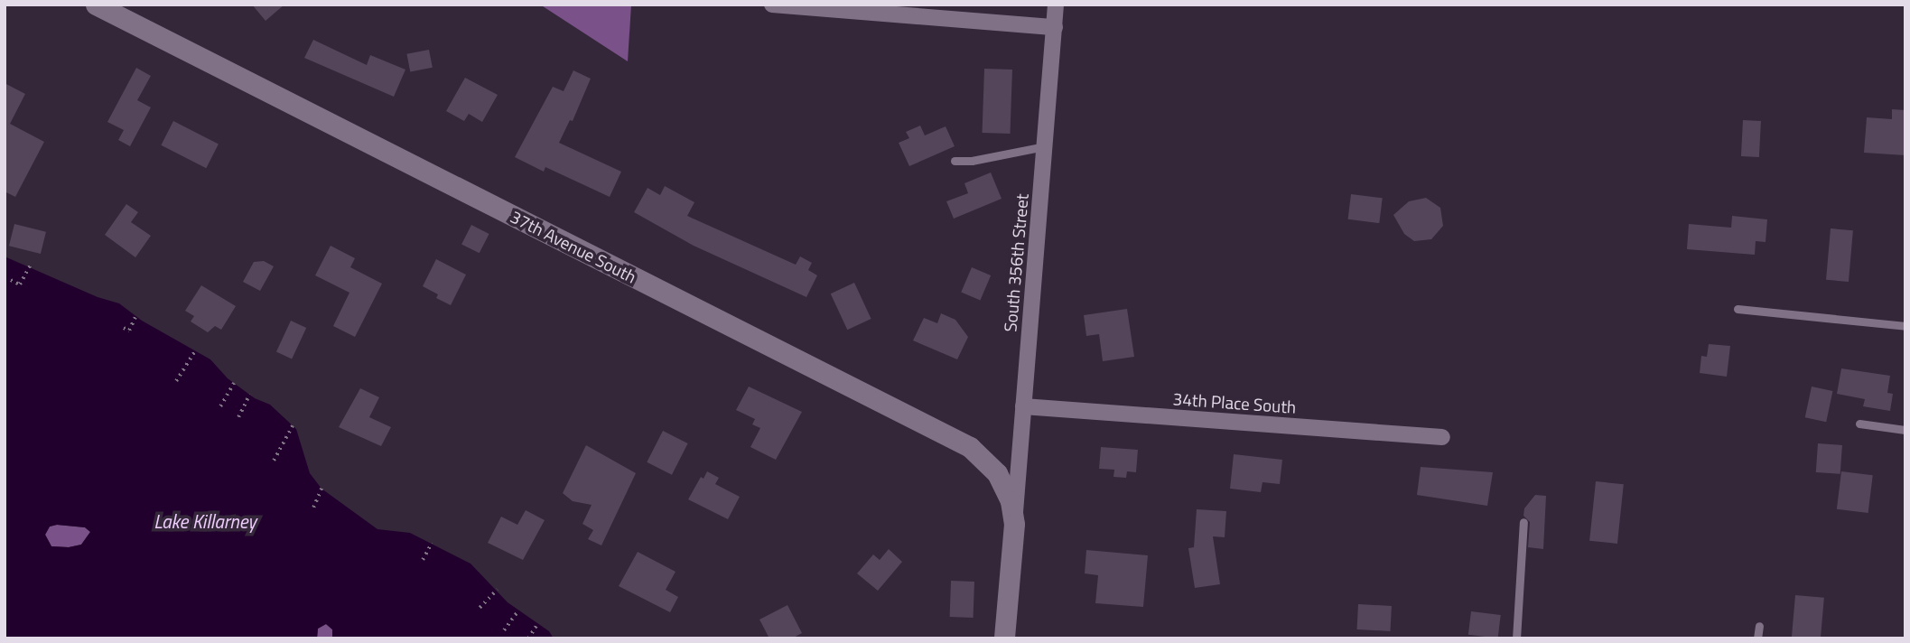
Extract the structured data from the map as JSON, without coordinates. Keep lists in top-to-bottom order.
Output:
{
  "streets": {
    "street": ["37th Avenue South", "South 356th Street", "34th Place South"]
  },
  "crossings": [
    ["37th Avenue South", "South 356th Street"],
    ["South 356th Street", "34th Place South"]
  ],
  "water": ["Lake Killarney"]
}
